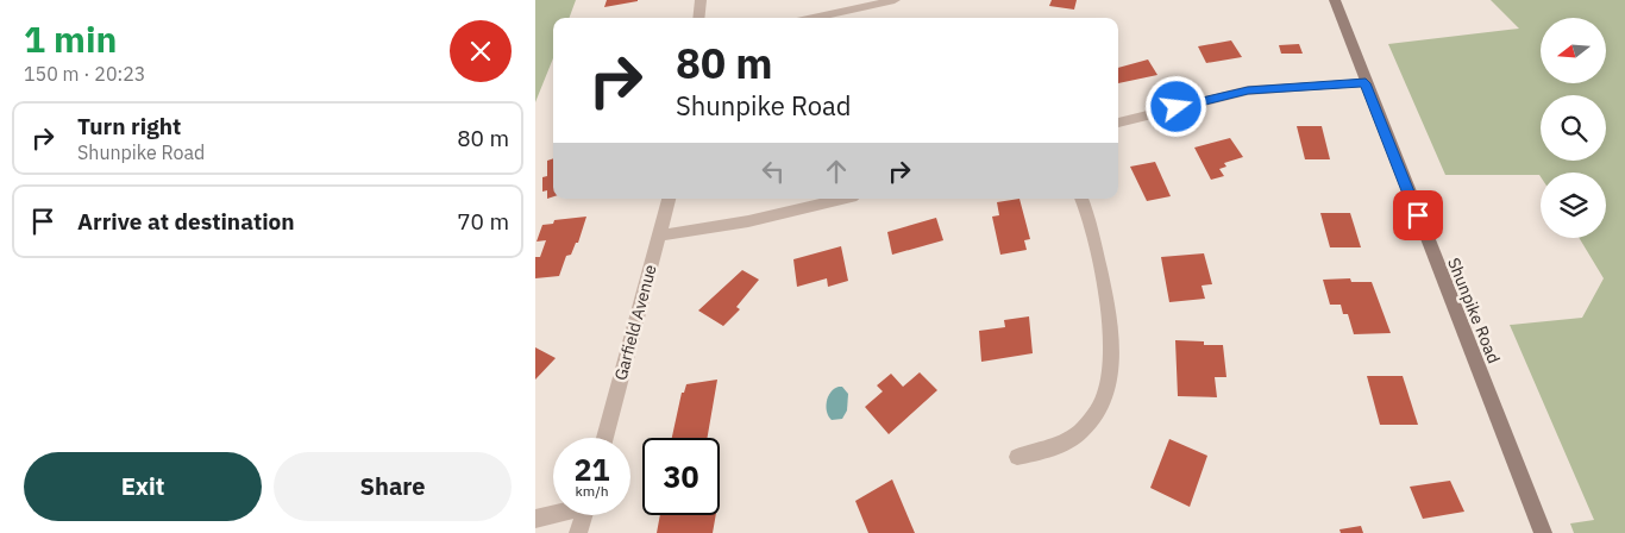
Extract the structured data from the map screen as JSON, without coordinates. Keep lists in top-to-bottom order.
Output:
{
  "streets": {
    "main road": ["Shunpike Road"],
    "street": ["Garfield Avenue"]
  },
  "north": "left",
  "page": {
    "heading": ["1 min", "150 m · 20:23"],
    "turn": ["80 m", "Shunpike Road"],
    "list": [
      {
        "name": "Turn right",
        "note": "Shunpike Road",
        "value": "80 m"
      },
      {
        "name": "Arrive at destination",
        "value": "70 m"
      }
    ],
    "speed": "21 km/h",
    "limit": "30",
    "buttons": ["Exit", "Share"]
  }
}
